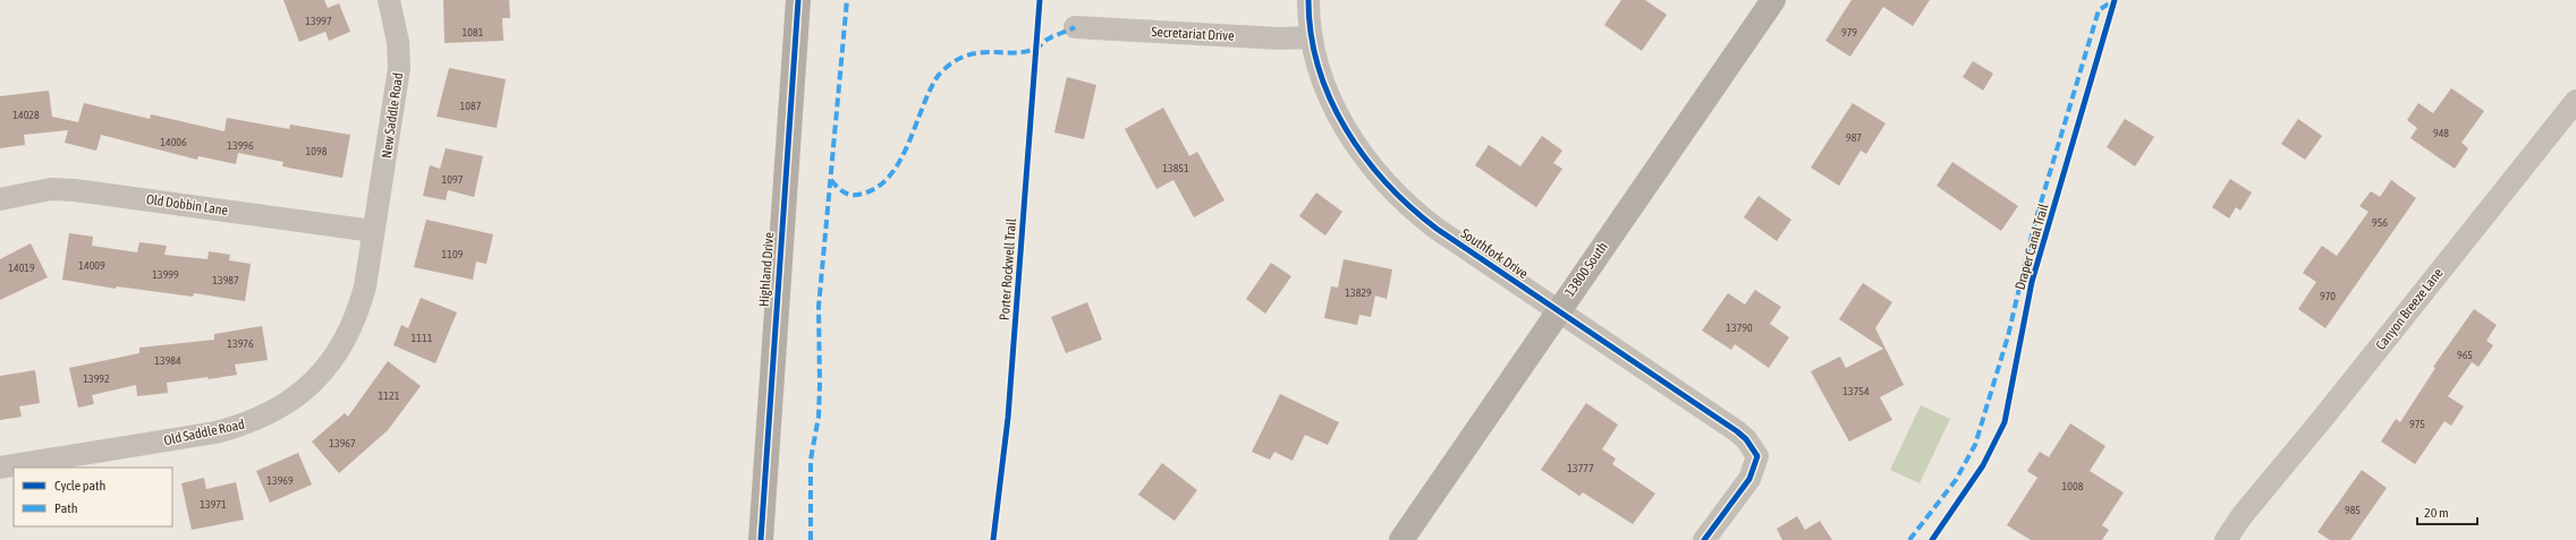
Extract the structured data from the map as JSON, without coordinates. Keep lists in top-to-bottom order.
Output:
{
  "streets": {
    "main road": ["Highland Drive", "13800 South"],
    "street": [
      "Secretariat Drive",
      "New Saddle Road",
      "Old Dobbin Lane",
      "Southfork Drive",
      "Canyon Breeze Lane",
      "Old Saddle Road"
    ],
    "cycle path": ["Draper Canal Trail", "Porter Rockwell Trail"]
  },
  "crossings": [
    ["Secretariat Drive", "Southfork Drive"],
    ["New Saddle Road", "Old Dobbin Lane"],
    ["New Saddle Road", "Old Saddle Road"],
    ["Old Dobbin Lane", "Old Saddle Road"],
    ["Southfork Drive", "13800 South"]
  ],
  "house_numbers": [
    "13997",
    "1081",
    "979",
    "1087",
    "14028",
    "948",
    "987",
    "14006",
    "13996",
    "1098",
    "13851",
    "1097",
    "956",
    "1109",
    "14009",
    "14019",
    "13999",
    "13987",
    "13829",
    "970",
    "13790",
    "1111",
    "13976",
    "965",
    "13984",
    "13992",
    "13754",
    "1121",
    "975",
    "13967",
    "13777",
    "13969",
    "1008",
    "13971",
    "985"
  ],
  "legend": ["Cycle path", "Path"],
  "scale_bar": "20 m"
}
